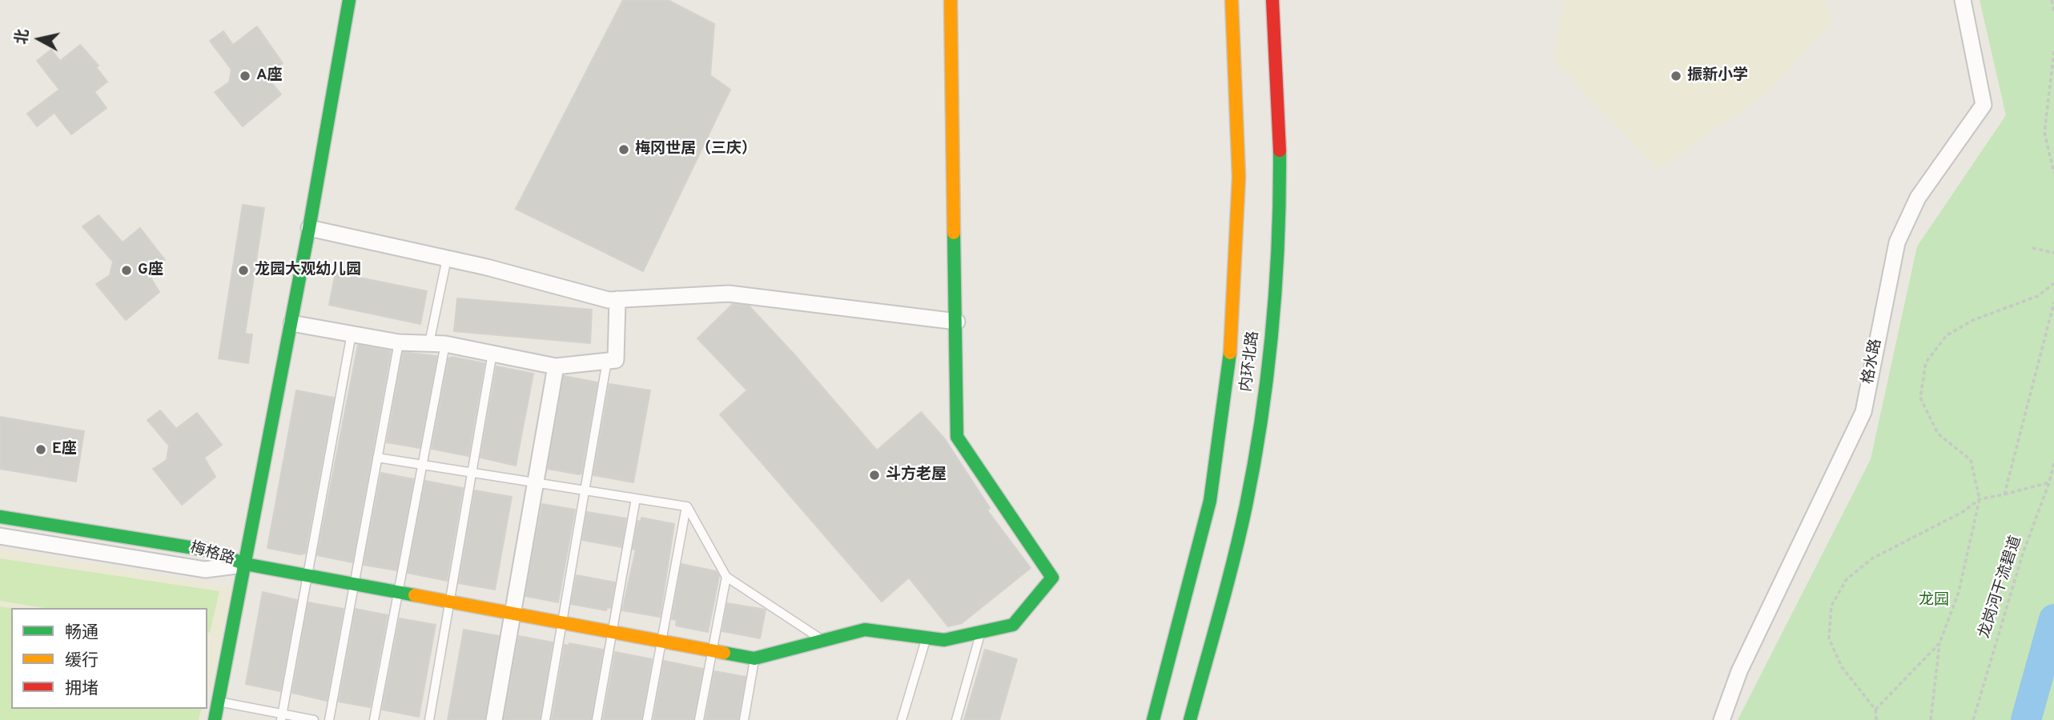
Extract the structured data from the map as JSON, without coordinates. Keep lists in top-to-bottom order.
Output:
{
  "streets": {
    "street": ["内环北路", "格水路", "梅格路"],
    "path": ["龙岗河干流碧道"]
  },
  "parks": ["龙园"],
  "places": [
    "A座",
    "振新小学",
    "梅冈世居（三庆）",
    "G座",
    "龙园大观幼儿园",
    "E座",
    "斗方老屋"
  ],
  "legend": ["畅通", "缓行", "拥堵"],
  "north": "left"
}
